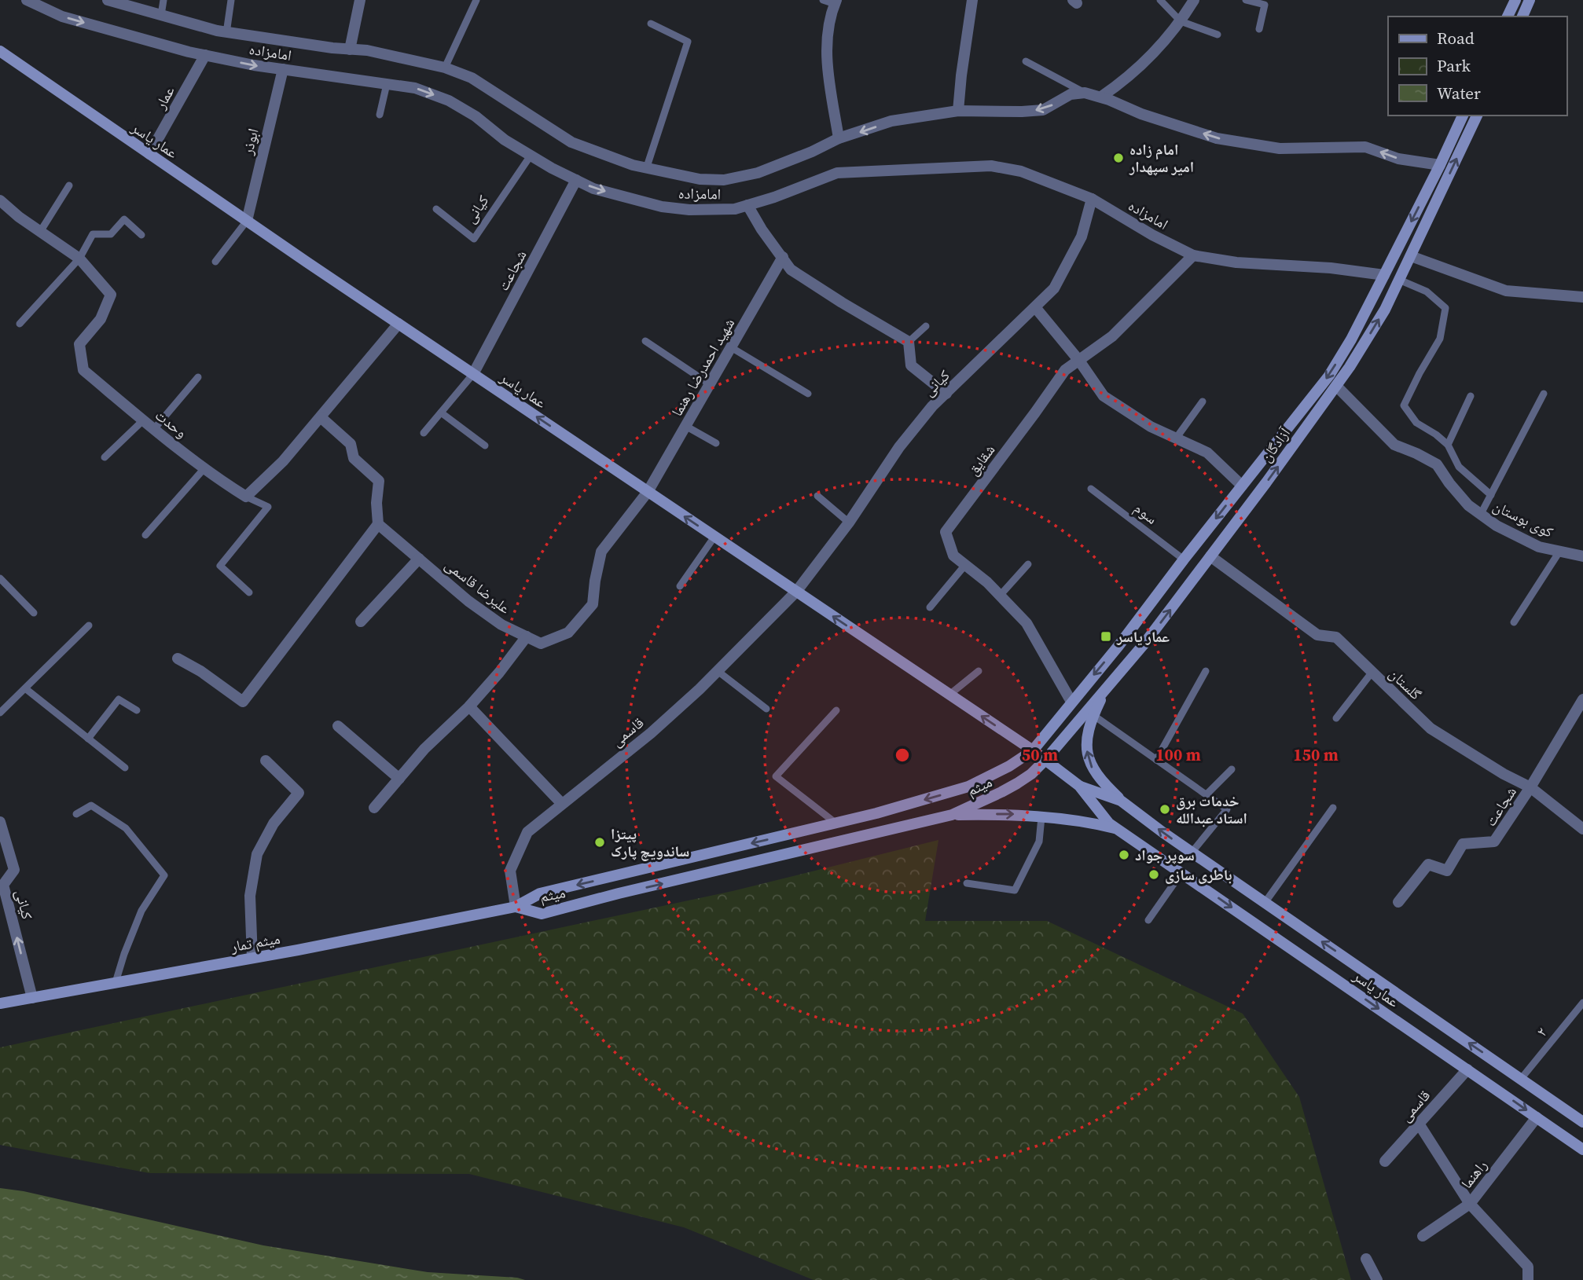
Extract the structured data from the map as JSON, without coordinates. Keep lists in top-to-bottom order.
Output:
{
  "streets": {
    "main road": [
      "عمار یاسر",
      "آزادگان",
      "میثم",
      "میثم تمار"
    ],
    "street": [
      "امامزاده",
      "عمار",
      "ابوذر",
      "کیانی",
      "شجاعت",
      "شهید احمدرضا رهنما",
      "وحدت",
      "شقایق",
      "کوی بوستان",
      "علیرضا قاسمی",
      "گلستان",
      "قاسمی",
      "راهنما"
    ],
    "lane": ["سوم", "۲"]
  },
  "crossings": [
    ["امامزاده", "عمار"],
    ["امامزاده", "ابوذر"],
    ["امامزاده", "کیانی"],
    ["امامزاده", "شجاعت"],
    ["امامزاده", "آزادگان"],
    ["امامزاده", "شقایق"],
    ["عمار", "عمار یاسر"],
    ["عمار یاسر", "ابوذر"],
    ["عمار یاسر", "کیانی"],
    ["عمار یاسر", "شجاعت"],
    ["عمار یاسر", "شهید احمدرضا رهنما"],
    ["عمار یاسر", "آزادگان"],
    ["عمار یاسر", "علیرضا قاسمی"],
    ["عمار یاسر", "قاسمی"],
    ["عمار یاسر", "میثم"],
    ["عمار یاسر", "۲"],
    ["عمار یاسر", "راهنما"],
    ["کیانی", "قاسمی"],
    ["کیانی", "میثم تمار"],
    ["شجاعت", "گلستان"],
    ["شهید احمدرضا رهنما", "علیرضا قاسمی"],
    ["آزادگان", "شقایق"],
    ["آزادگان", "سوم"],
    ["آزادگان", "کوی بوستان"],
    ["آزادگان", "گلستان"],
    ["آزادگان", "میثم"],
    ["قاسمی", "میثم"],
    ["قاسمی", "میثم تمار"],
    ["میثم", "میثم تمار"]
  ],
  "places": {
    "other": [
      "امام زاده امیر سپهدار",
      "خدمات برق استاد عبدالله",
      "پیتزا ساندویچ پارک",
      "سوپر جواد",
      "باطری سازی"
    ],
    "transit": ["عمار یاسر"]
  },
  "legend": ["Road", "Park", "Water"],
  "rings": ["50 m", "100 m", "150 m"]
}
